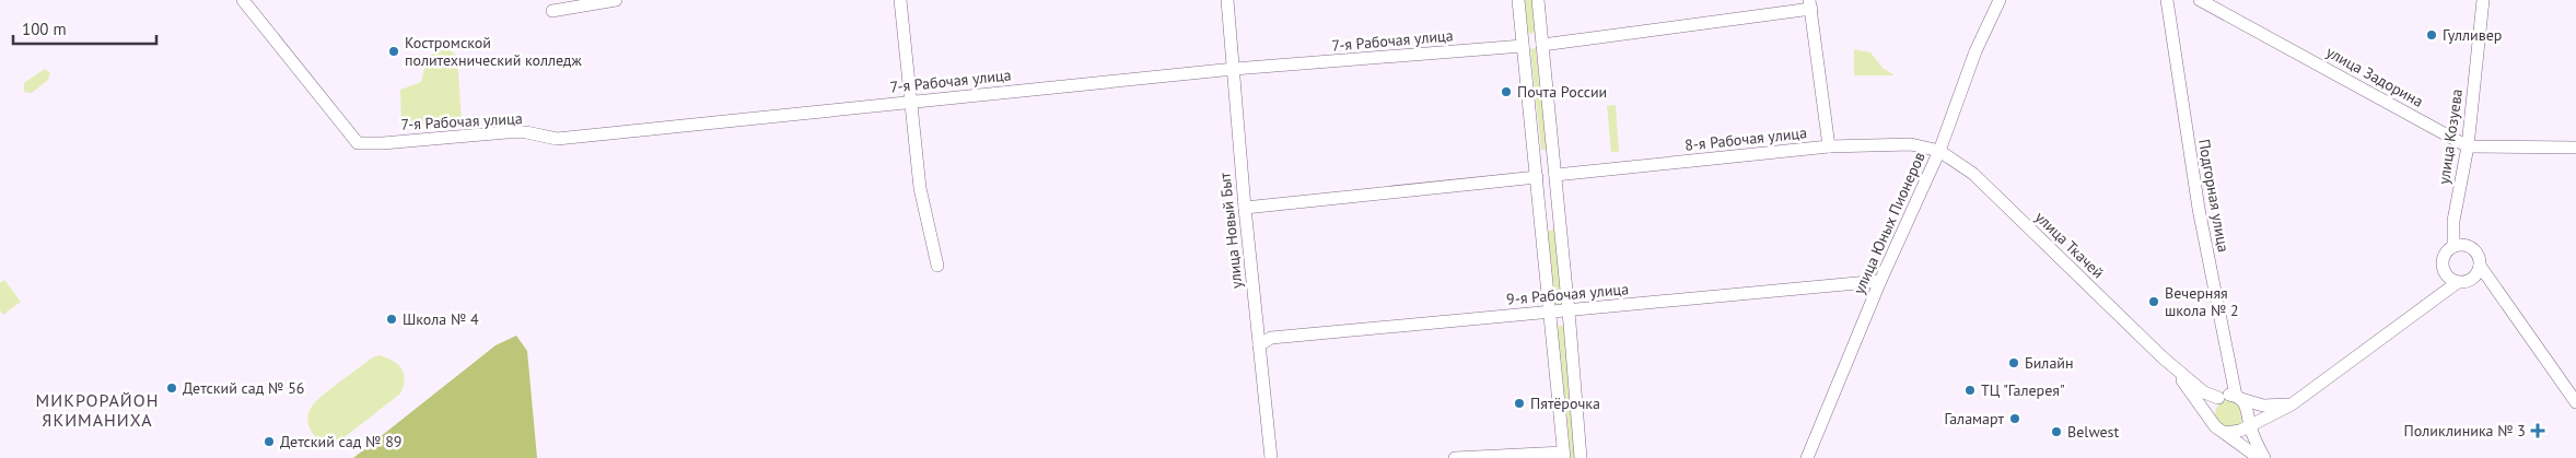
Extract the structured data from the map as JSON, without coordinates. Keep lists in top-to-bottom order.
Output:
{
  "streets": {
    "street": [
      "7-я Рабочая улица",
      "улица Задорина",
      "улица Козуева",
      "8-я Рабочая улица",
      "Подгорная улица",
      "улица Юных Пионеров",
      "улица Новый Быт",
      "улица Ткачей",
      "9-я Рабочая улица"
    ]
  },
  "crossings": [
    ["7-я Рабочая улица", "улица Новый Быт"],
    ["улица Задорина", "улица Козуева"],
    ["улица Козуева", "Подгорная улица"],
    ["улица Козуева", "улица Ткачей"],
    ["8-я Рабочая улица", "улица Юных Пионеров"],
    ["8-я Рабочая улица", "улица Ткачей"],
    ["Подгорная улица", "улица Ткачей"],
    ["улица Юных Пионеров", "улица Ткачей"],
    ["улица Юных Пионеров", "9-я Рабочая улица"],
    ["улица Новый Быт", "9-я Рабочая улица"]
  ],
  "districts": ["МИКРОРАЙОН ЯКИМАНИХА"],
  "places": {
    "other": [
      "Гулливер",
      "Костромской политехнический колледж",
      "Почта России",
      "Вечерняя школа № 2",
      "Школа № 4",
      "Билайн",
      "Детский сад № 56",
      "ТЦ \"Галерея\"",
      "Пятёрочка",
      "Галамарт",
      "Belwest",
      "Детский сад № 89"
    ],
    "health": ["Поликлиника № 3"]
  },
  "scale_bar": "100 m"
}
